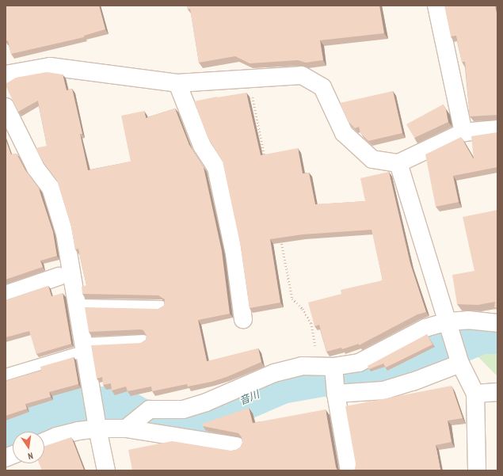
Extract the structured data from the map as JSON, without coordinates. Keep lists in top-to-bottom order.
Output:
{
  "water": ["音川"],
  "north": "bottom"
}
